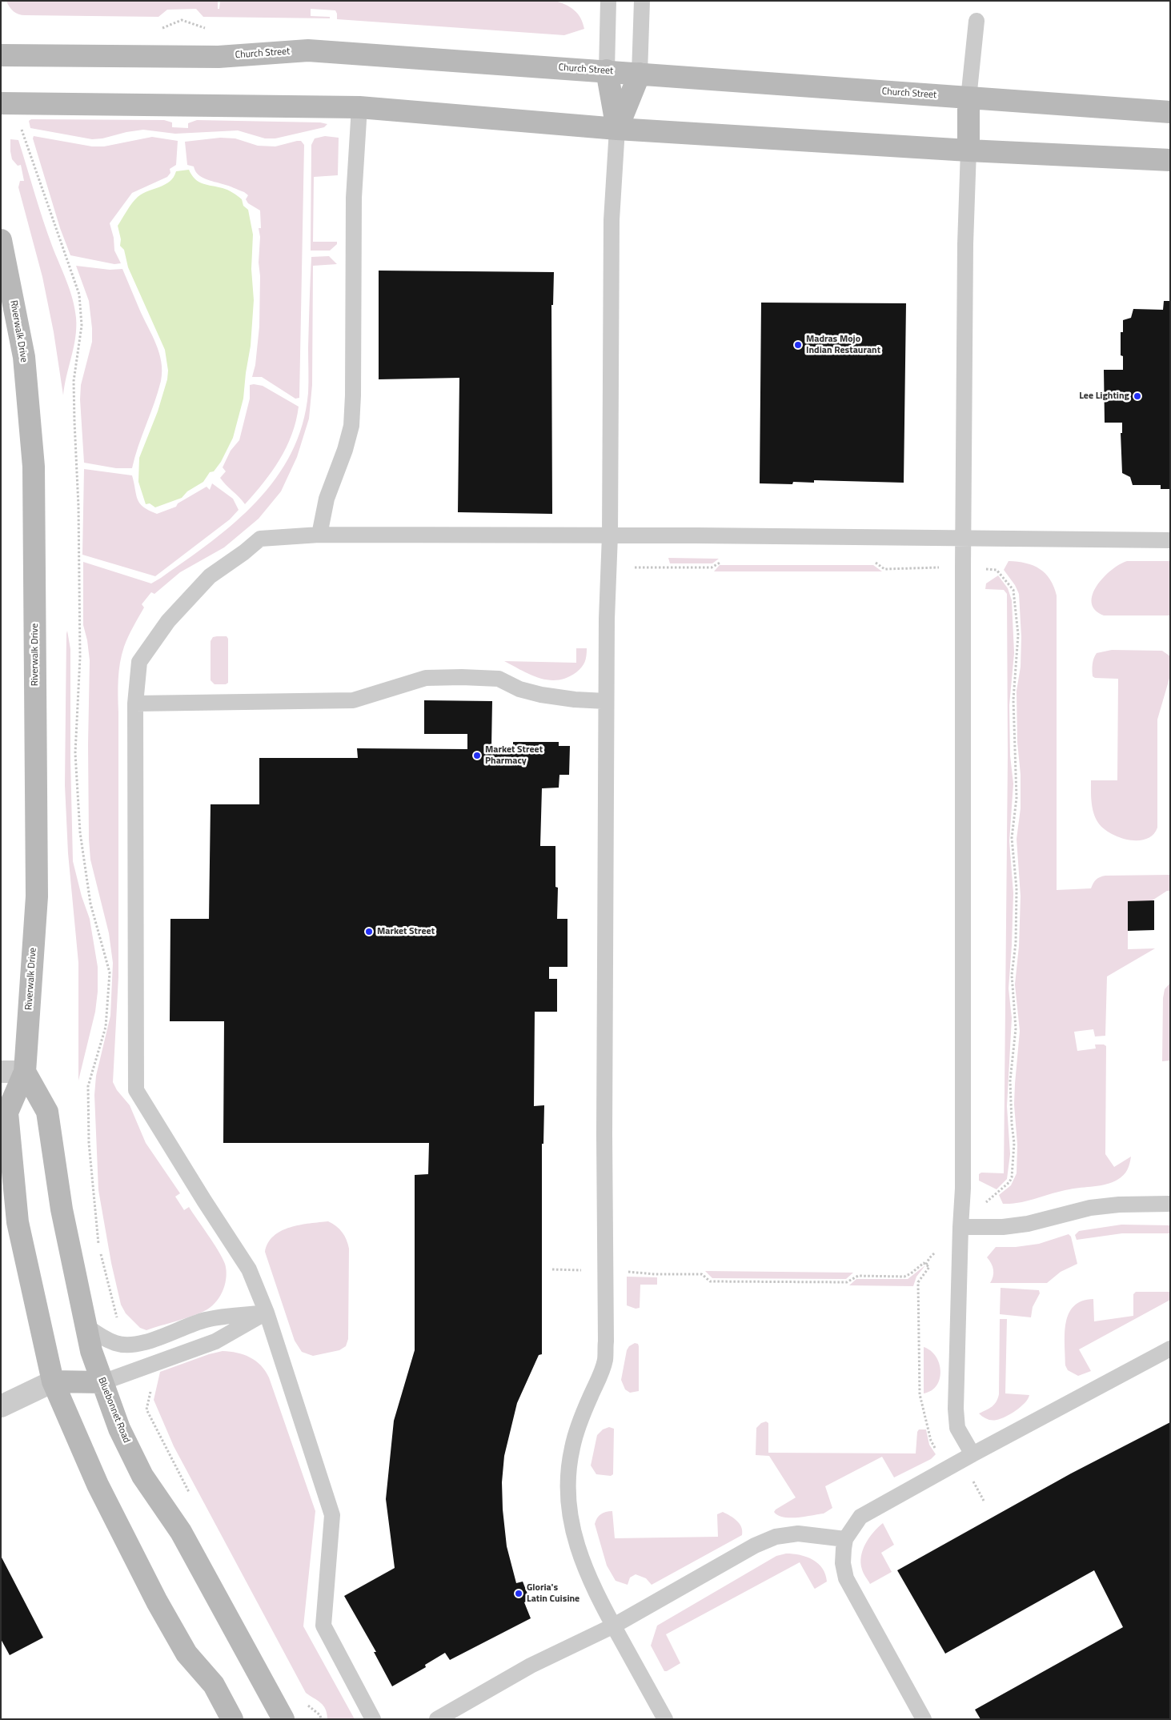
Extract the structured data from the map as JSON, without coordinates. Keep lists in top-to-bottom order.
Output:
{
  "streets": {
    "street": ["Church Street", "Riverwalk Drive", "Bluebonnet Road"]
  },
  "crossings": [
    ["Riverwalk Drive", "Bluebonnet Road"]
  ],
  "places": [
    "Madras Mojo Indian Restaurant",
    "Lee Lighting",
    "Market Street Pharmacy",
    "Market Street",
    "Gloria's Latin Cuisine"
  ]
}
